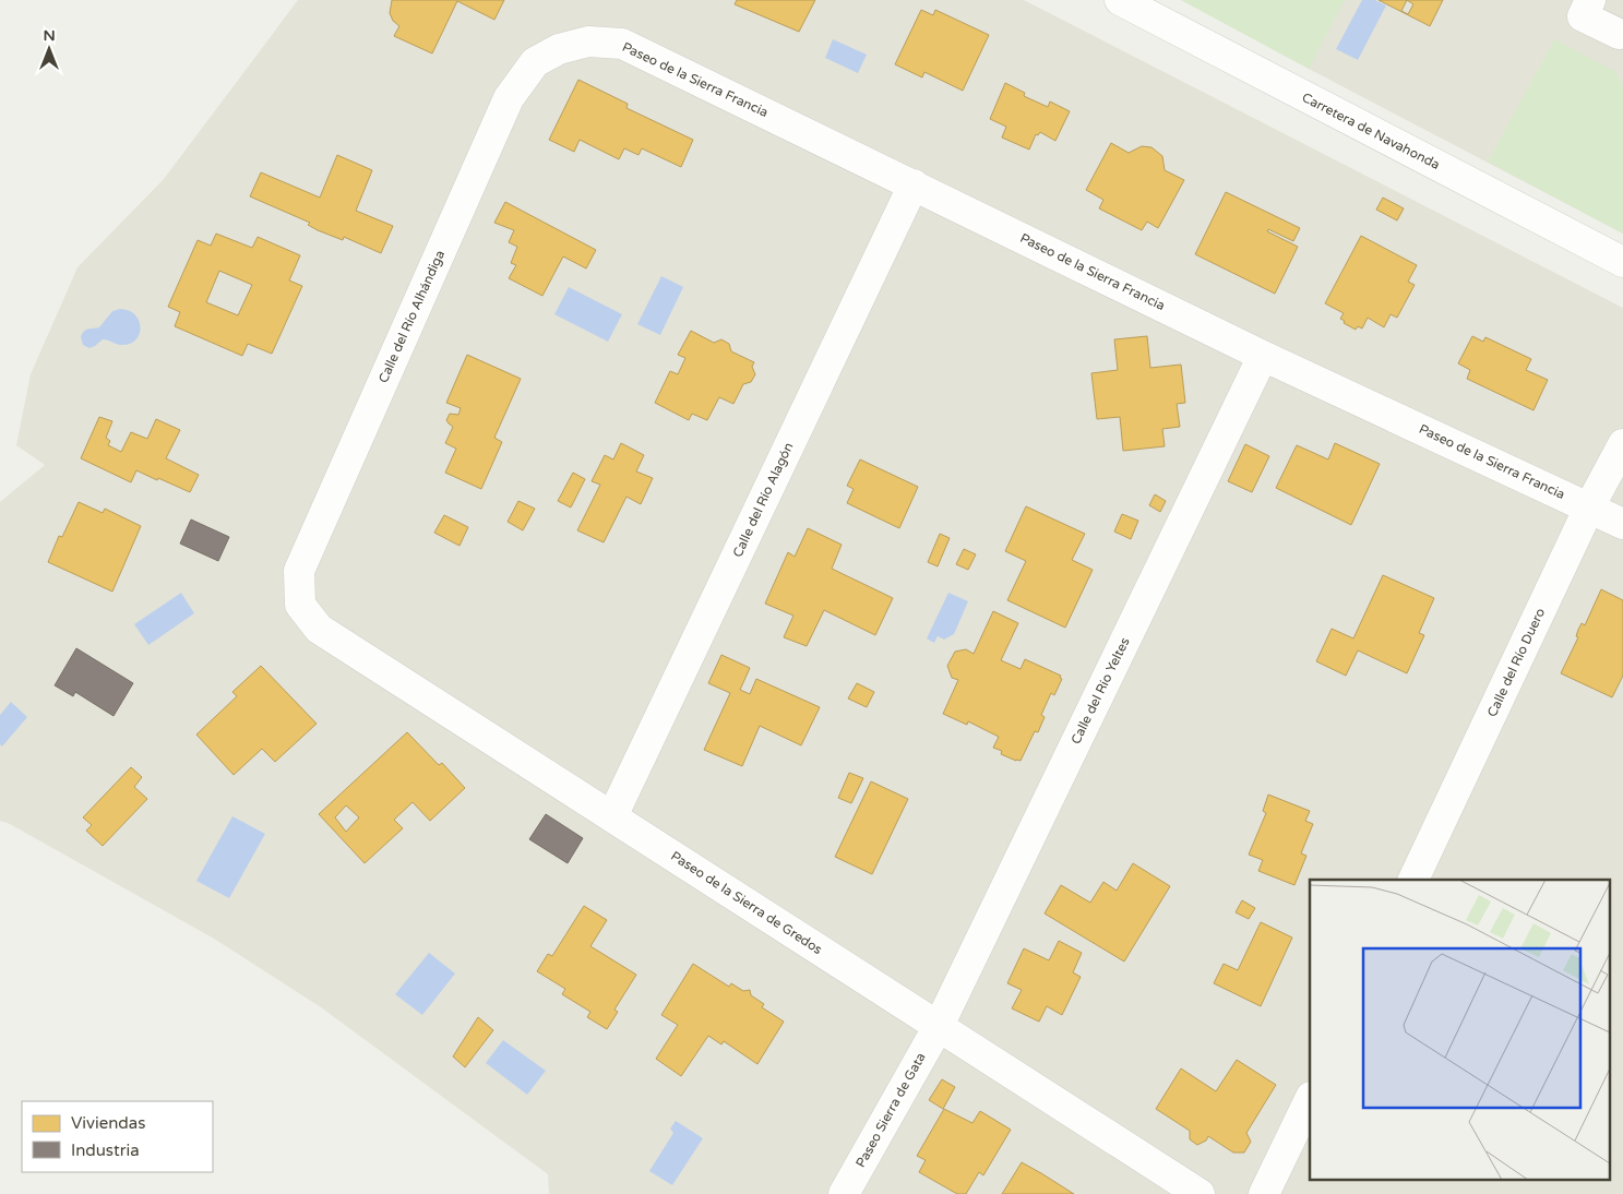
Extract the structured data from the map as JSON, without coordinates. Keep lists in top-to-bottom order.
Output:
{
  "streets": {
    "street": [
      "Paseo de la Sierra Francia",
      "Carretera de Navahonda",
      "Calle del Río Alhándiga",
      "Calle del Río Alagón",
      "Calle del Río Duero",
      "Calle del Río Yeltes",
      "Paseo de la Sierra de Gredos",
      "Paseo Sierra de Gata"
    ]
  },
  "crossings": [
    ["Paseo de la Sierra Francia", "Calle del Río Alhándiga"],
    ["Paseo de la Sierra Francia", "Calle del Río Alagón"],
    ["Paseo de la Sierra Francia", "Calle del Río Duero"],
    ["Paseo de la Sierra Francia", "Calle del Río Yeltes"],
    ["Calle del Río Alhándiga", "Paseo de la Sierra de Gredos"],
    ["Calle del Río Alagón", "Paseo de la Sierra de Gredos"],
    ["Calle del Río Yeltes", "Paseo de la Sierra de Gredos"],
    ["Calle del Río Yeltes", "Paseo Sierra de Gata"],
    ["Paseo de la Sierra de Gredos", "Paseo Sierra de Gata"]
  ],
  "legend": ["Viviendas", "Industria"],
  "north": "top"
}
